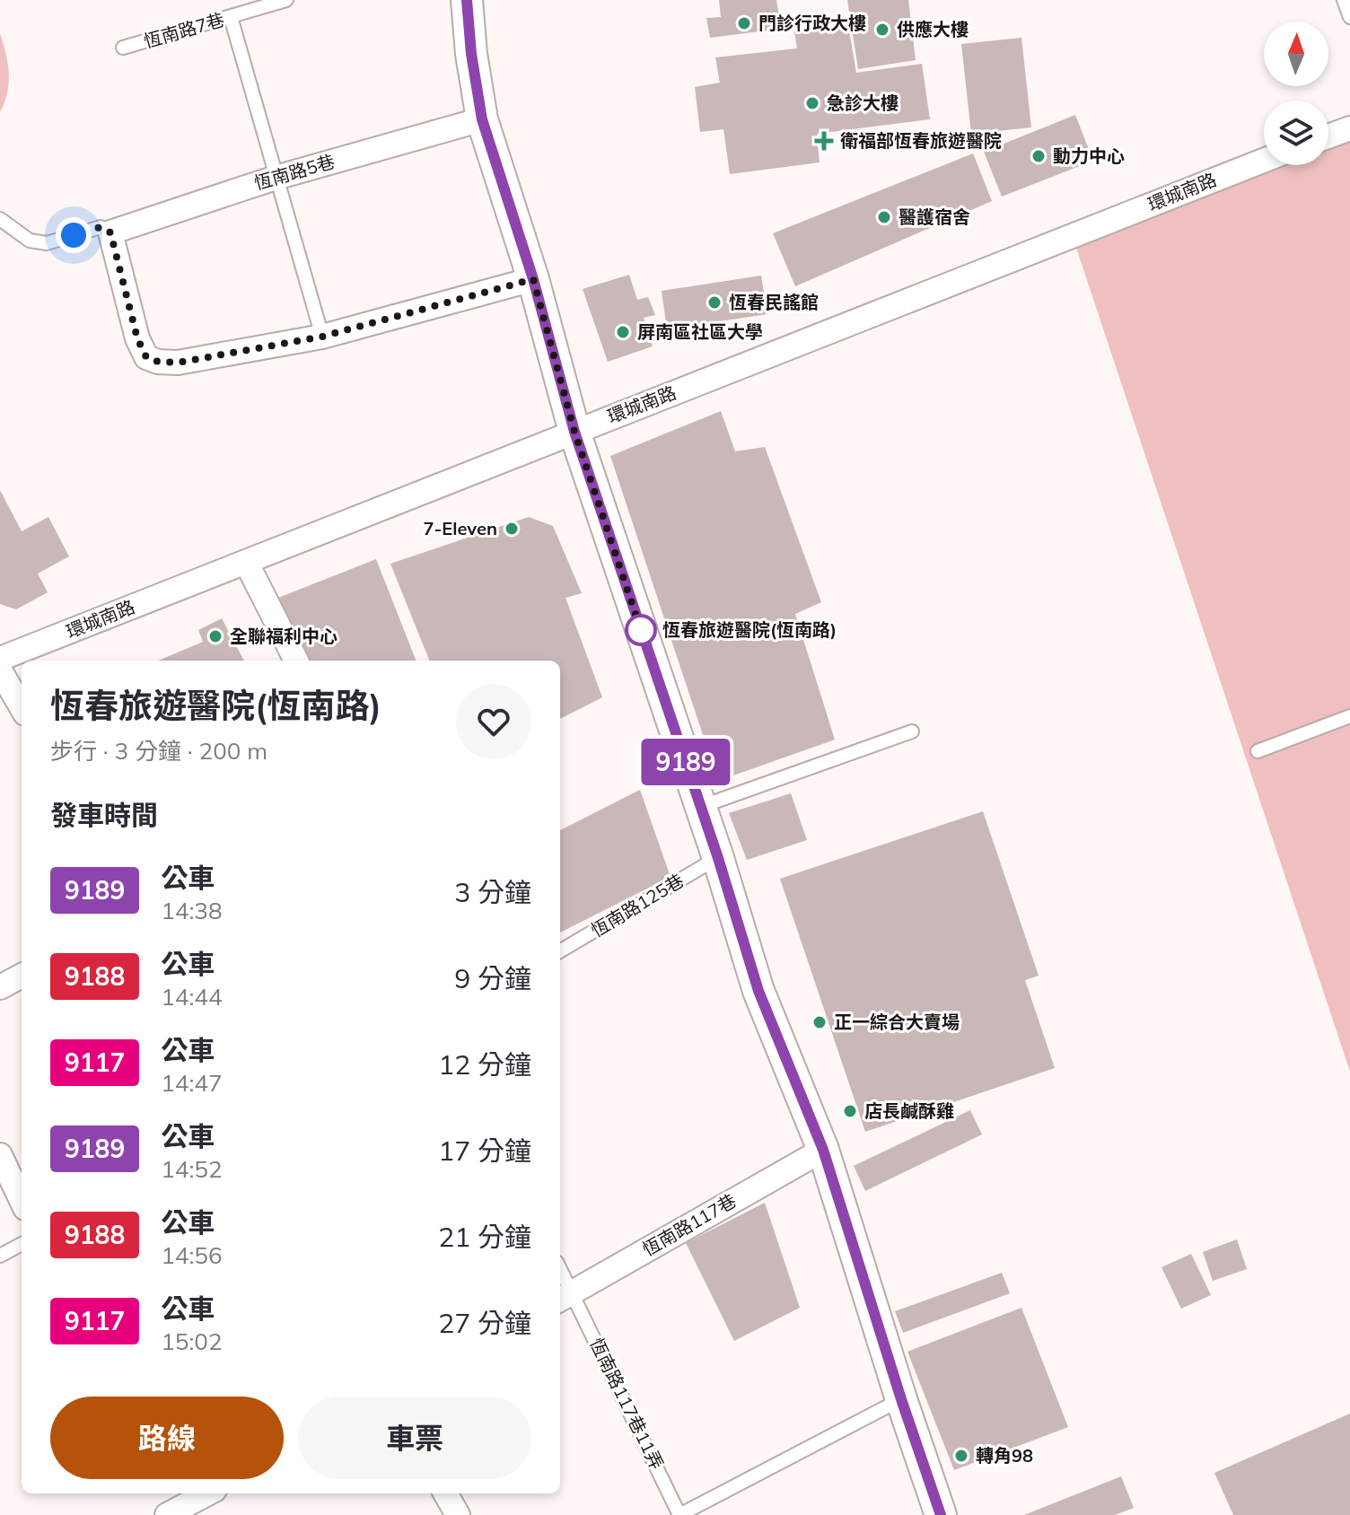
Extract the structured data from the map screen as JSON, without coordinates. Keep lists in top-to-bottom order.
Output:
{
  "streets": {
    "street": ["恆南路5巷", "環城南路", "恆南路117巷"],
    "lane": ["恆南路7巷", "恆南路125巷", "恆南路117巷11弄"]
  },
  "crossings": [
    ["恆南路117巷", "恆南路117巷11弄"]
  ],
  "places": {
    "other": [
      "門診行政大樓",
      "供應大樓",
      "急診大樓",
      "動力中心",
      "醫護宿舍",
      "恆春民謠館",
      "屏南區社區大學",
      "7-Eleven",
      "恆春旅遊醫院(恆南路)",
      "全聯福利中心",
      "正一綜合大賣場",
      "店長鹹酥雞",
      "轉角98"
    ],
    "health": ["衛福部恆春旅遊醫院"]
  },
  "lines": ["bus line 9189"],
  "north": "top",
  "page": {
    "on_map": "9189",
    "heading": [
      ["恆春旅遊醫院(恆南路)", "步行 · 3 分鐘 · 200 m"],
      "發車時間"
    ],
    "list": [
      {
        "mark": "9189",
        "name": "公車",
        "note": "14:38",
        "value": "3 分鐘"
      },
      {
        "mark": "9188",
        "name": "公車",
        "note": "14:44",
        "value": "9 分鐘"
      },
      {
        "mark": "9117",
        "name": "公車",
        "note": "14:47",
        "value": "12 分鐘"
      },
      {
        "mark": "9189",
        "name": "公車",
        "note": "14:52",
        "value": "17 分鐘"
      },
      {
        "mark": "9188",
        "name": "公車",
        "note": "14:56",
        "value": "21 分鐘"
      },
      {
        "mark": "9117",
        "name": "公車",
        "note": "15:02",
        "value": "27 分鐘"
      }
    ],
    "buttons": ["路線", "車票"]
  }
}
